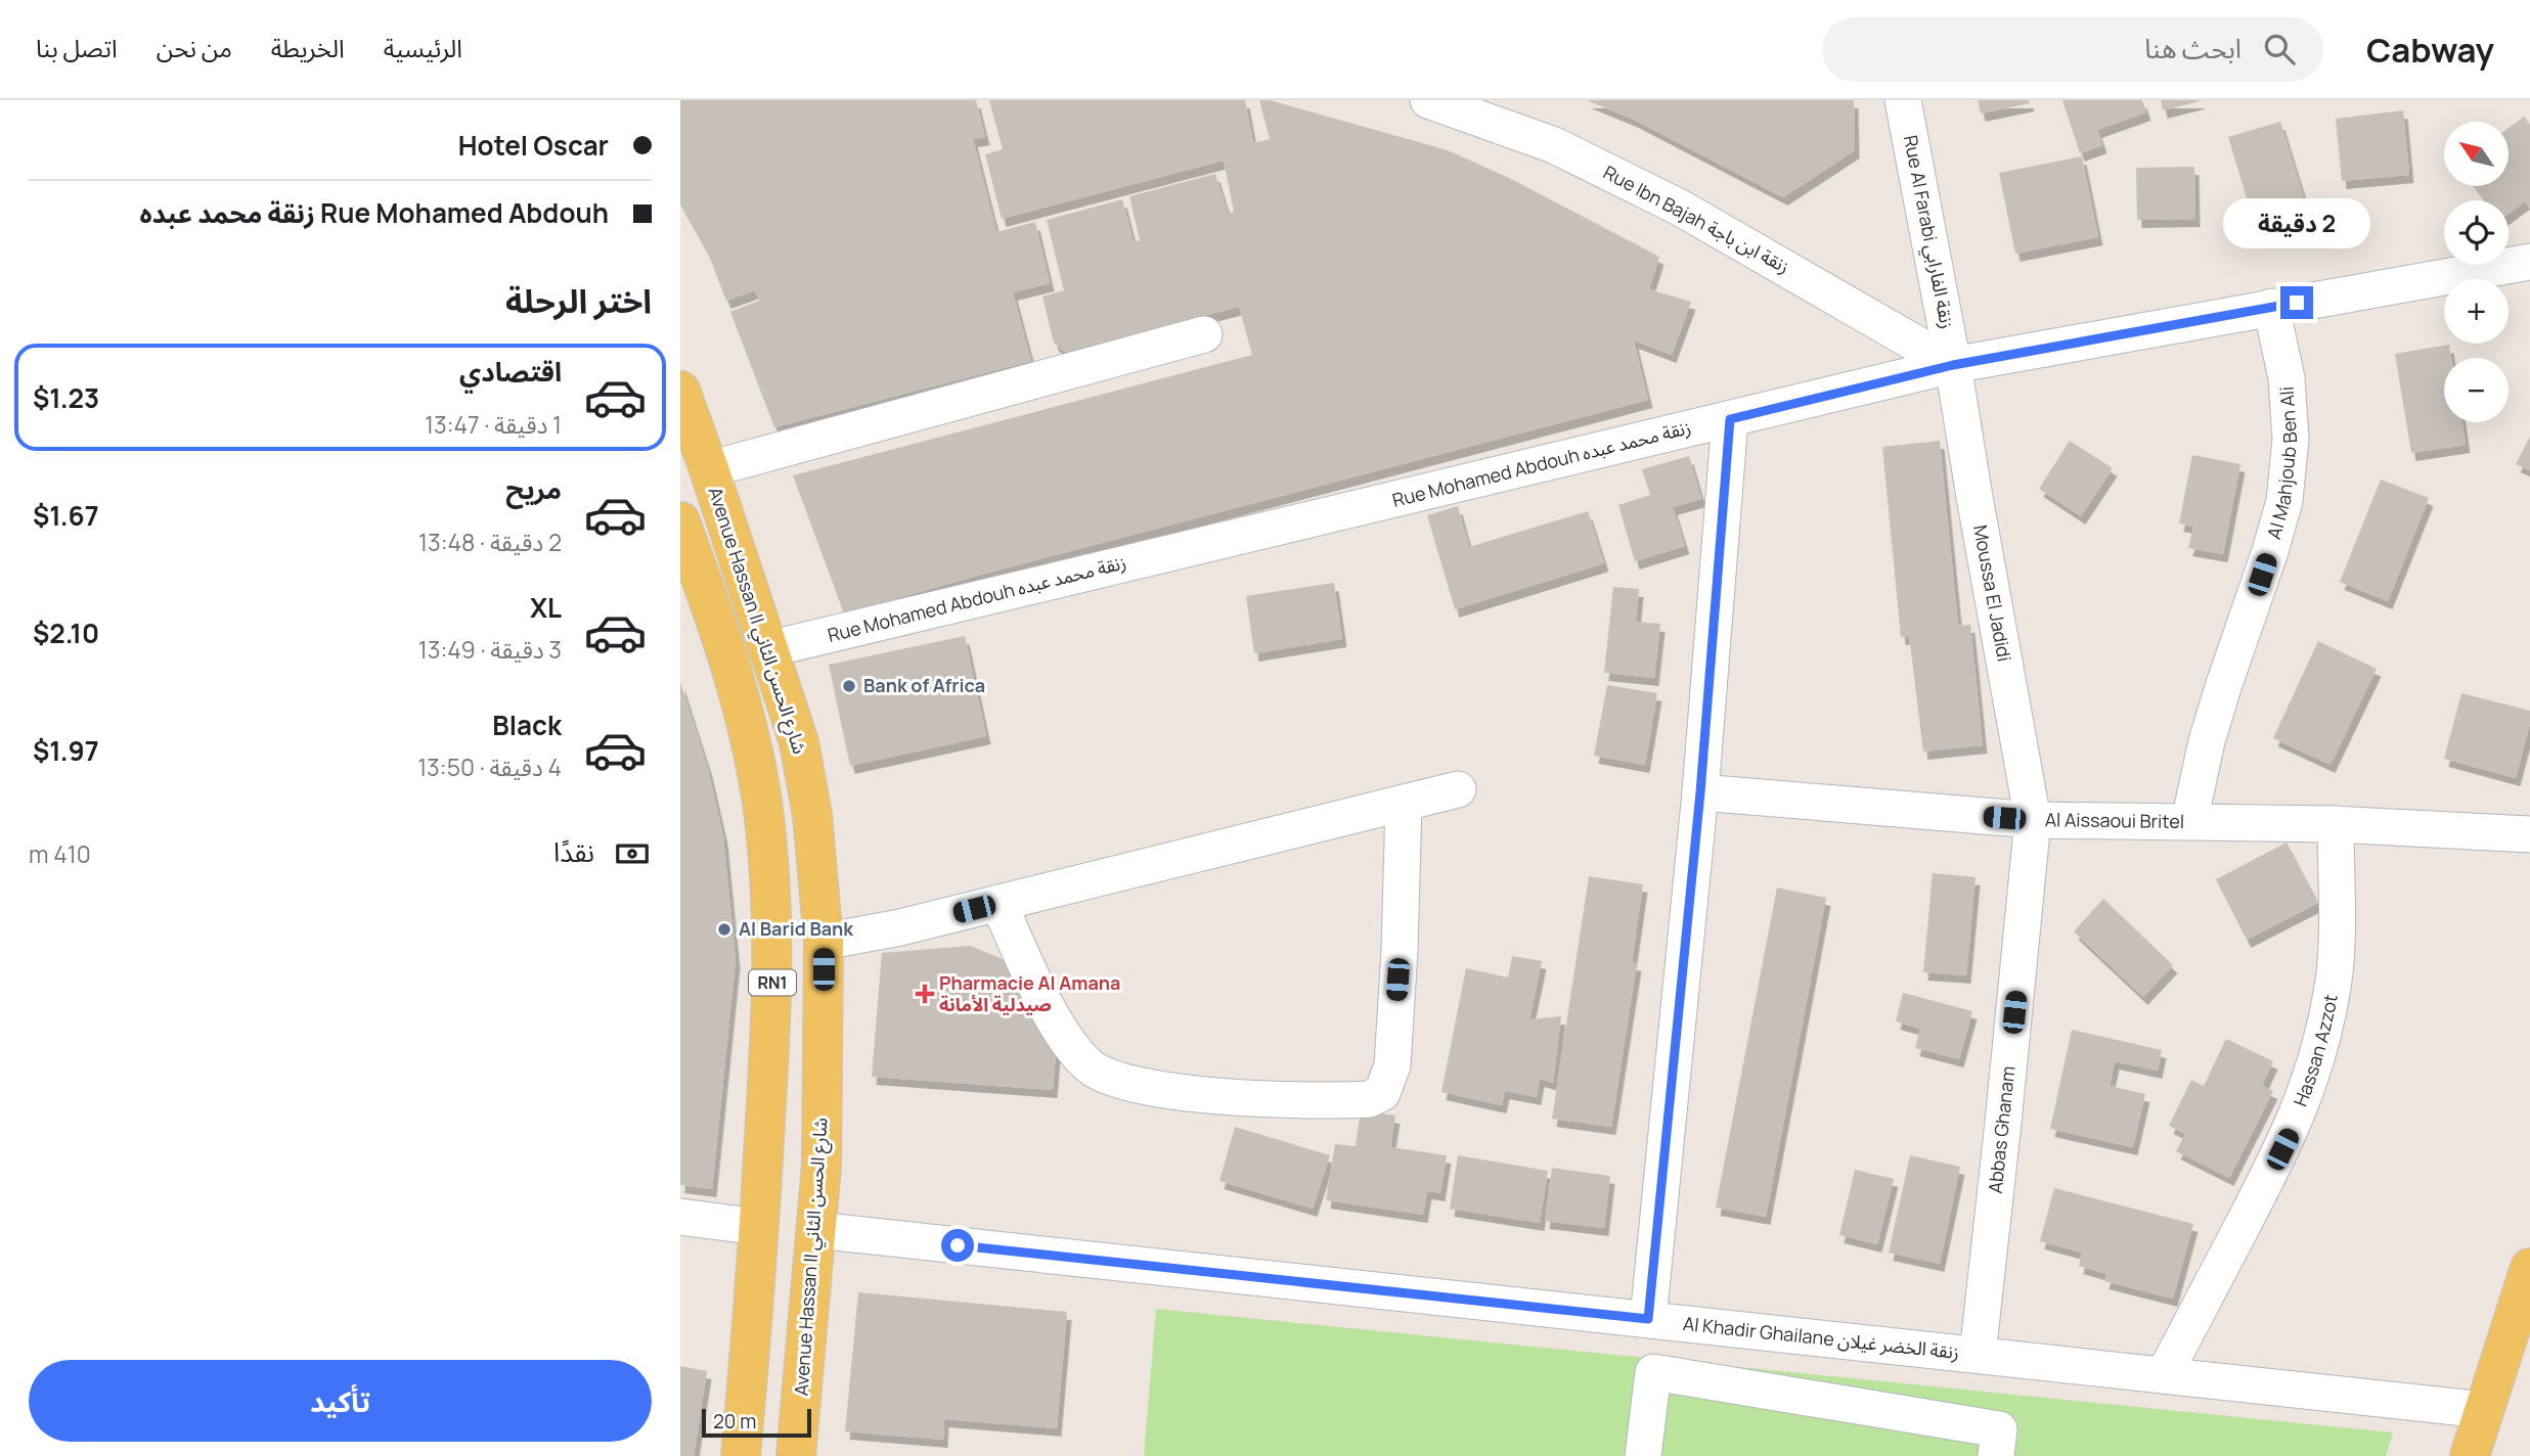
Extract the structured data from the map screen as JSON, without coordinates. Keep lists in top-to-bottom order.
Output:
{
  "streets": {
    "main road": ["Avenue Hassan II شارع الحسن الثاني", "RN1"],
    "street": [
      "Rue Ibn Bajah زنقة ابن باجة",
      "Rue Al Farabi زنقة الفارابي",
      "Al Mahjoub Ben Ali",
      "Rue Mohamed Abdouh زنقة محمد عبده",
      "Moussa El Jadidi",
      "Al Aissaoui Britel",
      "Hassan Azzot",
      "Abbas Ghanam",
      "Al Khadir Ghailane زنقة الخضر غيلان"
    ]
  },
  "crossings": [
    ["Rue Ibn Bajah زنقة ابن باجة", "Rue Al Farabi زنقة الفارابي"],
    ["Rue Ibn Bajah زنقة ابن باجة", "Rue Mohamed Abdouh زنقة محمد عبده"],
    ["Rue Ibn Bajah زنقة ابن باجة", "Moussa El Jadidi"],
    ["Rue Al Farabi زنقة الفارابي", "Rue Mohamed Abdouh زنقة محمد عبده"],
    ["Rue Al Farabi زنقة الفارابي", "Moussa El Jadidi"],
    ["Al Mahjoub Ben Ali", "Rue Mohamed Abdouh زنقة محمد عبده"],
    ["Al Mahjoub Ben Ali", "Al Aissaoui Britel"],
    ["Rue Mohamed Abdouh زنقة محمد عبده", "Moussa El Jadidi"],
    ["Rue Mohamed Abdouh زنقة محمد عبده", "Avenue Hassan II شارع الحسن الثاني"],
    ["Moussa El Jadidi", "Al Aissaoui Britel"],
    ["Moussa El Jadidi", "Abbas Ghanam"],
    ["Avenue Hassan II شارع الحسن الثاني", "Al Khadir Ghailane زنقة الخضر غيلان"],
    ["Al Aissaoui Britel", "Hassan Azzot"],
    ["Al Aissaoui Britel", "Abbas Ghanam"],
    ["Hassan Azzot", "Al Khadir Ghailane زنقة الخضر غيلان"],
    ["Abbas Ghanam", "Al Khadir Ghailane زنقة الخضر غيلان"]
  ],
  "places": {
    "other": ["Bank of Africa", "Al Barid Bank"],
    "health": ["Pharmacie Al Amana صيدلية الأمانة"]
  },
  "scale_bar": "20 m",
  "north": "top left",
  "page": {
    "header": "Cabway",
    "search": "ابحث هنا",
    "nav": [
      "الرئيسية",
      "الخريطة",
      "من نحن",
      "اتصل بنا"
    ],
    "banner": ["Hotel Oscar", "Rue Mohamed Abdouh زنقة محمد عبده"],
    "map_buttons": ["+", "−"],
    "bubble": "2 دقيقة",
    "heading": "اختر الرحلة",
    "list": [
      {
        "name": "اقتصادي",
        "note": "1 دقيقة · 13:47",
        "value": "$1.23"
      },
      {
        "name": "مريح",
        "note": "2 دقيقة · 13:48",
        "value": "$1.67"
      },
      {
        "name": "XL",
        "note": "3 دقيقة · 13:49",
        "value": "$2.10"
      },
      {
        "name": "Black",
        "note": "4 دقيقة · 13:50",
        "value": "$1.97"
      }
    ],
    "pay": ["نقدًا", "410 m"],
    "buttons": "تأكيد",
    "scale": "20 m"
  }
}
